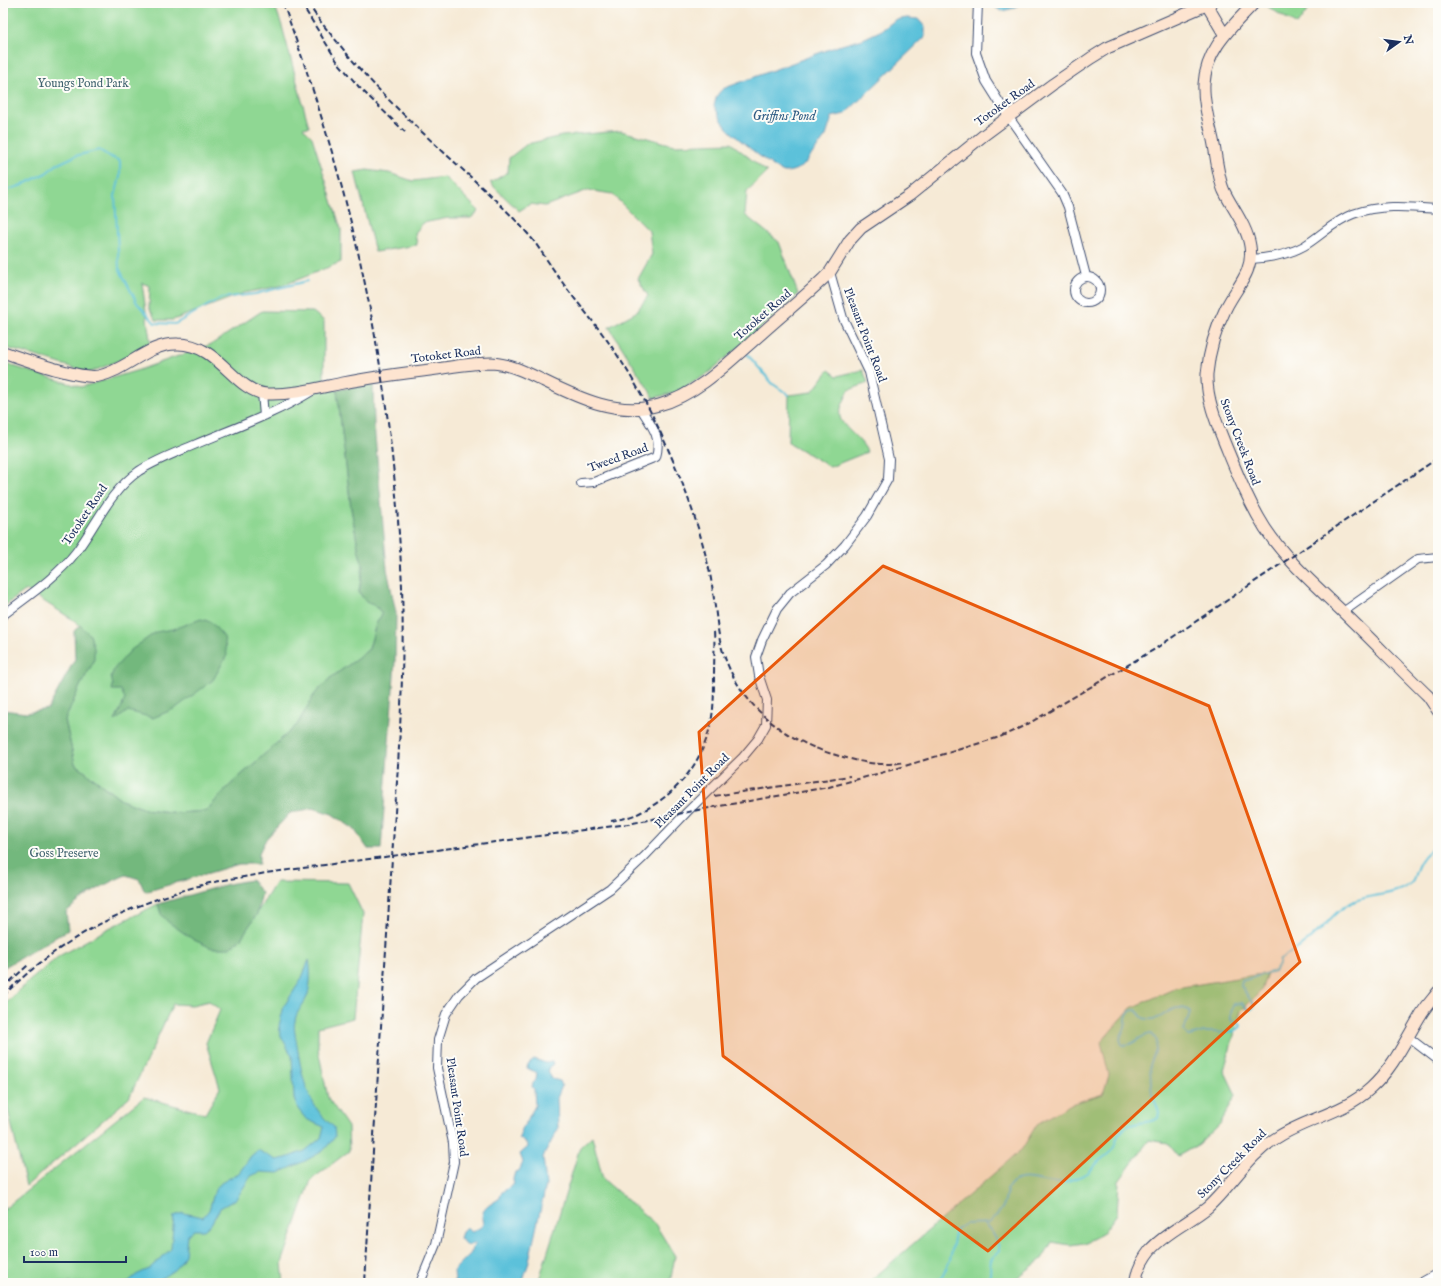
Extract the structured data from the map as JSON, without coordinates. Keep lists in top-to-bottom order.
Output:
{
  "streets": {
    "main road": ["Totoket Road", "Stony Creek Road"],
    "street": ["Pleasant Point Road", "Tweed Road"]
  },
  "crossings": [
    ["Totoket Road", "Pleasant Point Road"],
    ["Totoket Road", "Tweed Road"]
  ],
  "water": ["Griffins Pond"],
  "parks": ["Youngs Pond Park", "Goss Preserve"],
  "scale_bar": "100 m",
  "north": "right"
}
